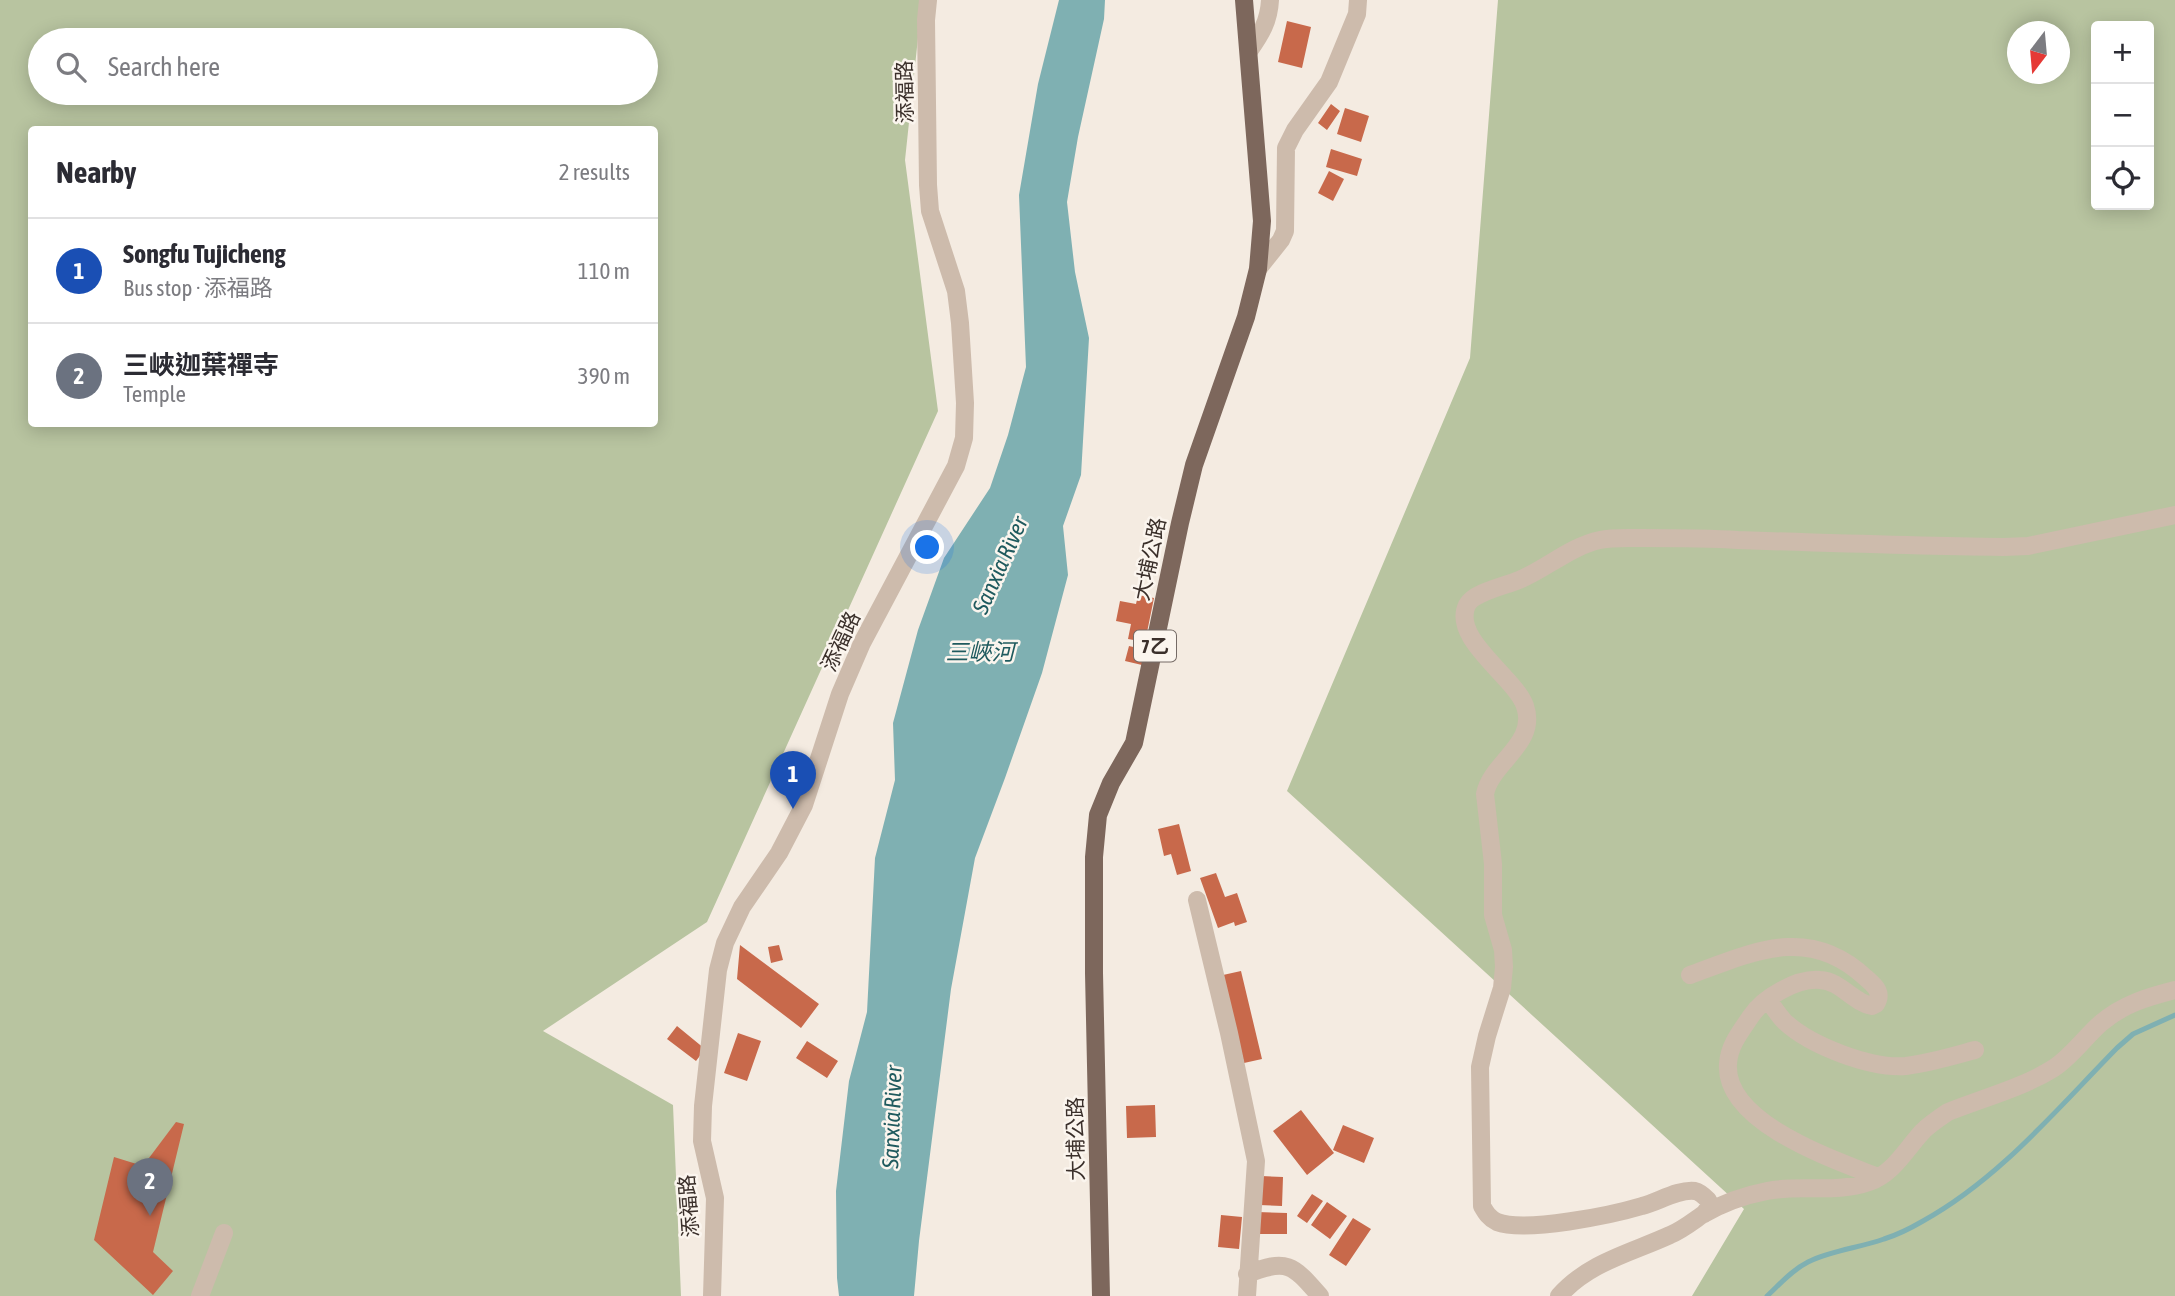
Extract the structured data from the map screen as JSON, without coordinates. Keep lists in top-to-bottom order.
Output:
{
  "streets": {
    "main road": ["大埔公路", "7乙"],
    "street": ["添福路"]
  },
  "water": ["Sanxia River", "三峽河"],
  "north": "bottom",
  "page": {
    "map_buttons": ["+", "−"],
    "search": "Search here",
    "heading": ["Nearby", "2 results"],
    "list": [
      {
        "mark": "1",
        "name": "Songfu Tujicheng",
        "note": "Bus stop · 添福路",
        "value": "110 m"
      },
      {
        "mark": "2",
        "name": "三峽迦葉禪寺",
        "note": "Temple",
        "value": "390 m"
      }
    ],
    "pins": ["1", "2"]
  }
}
